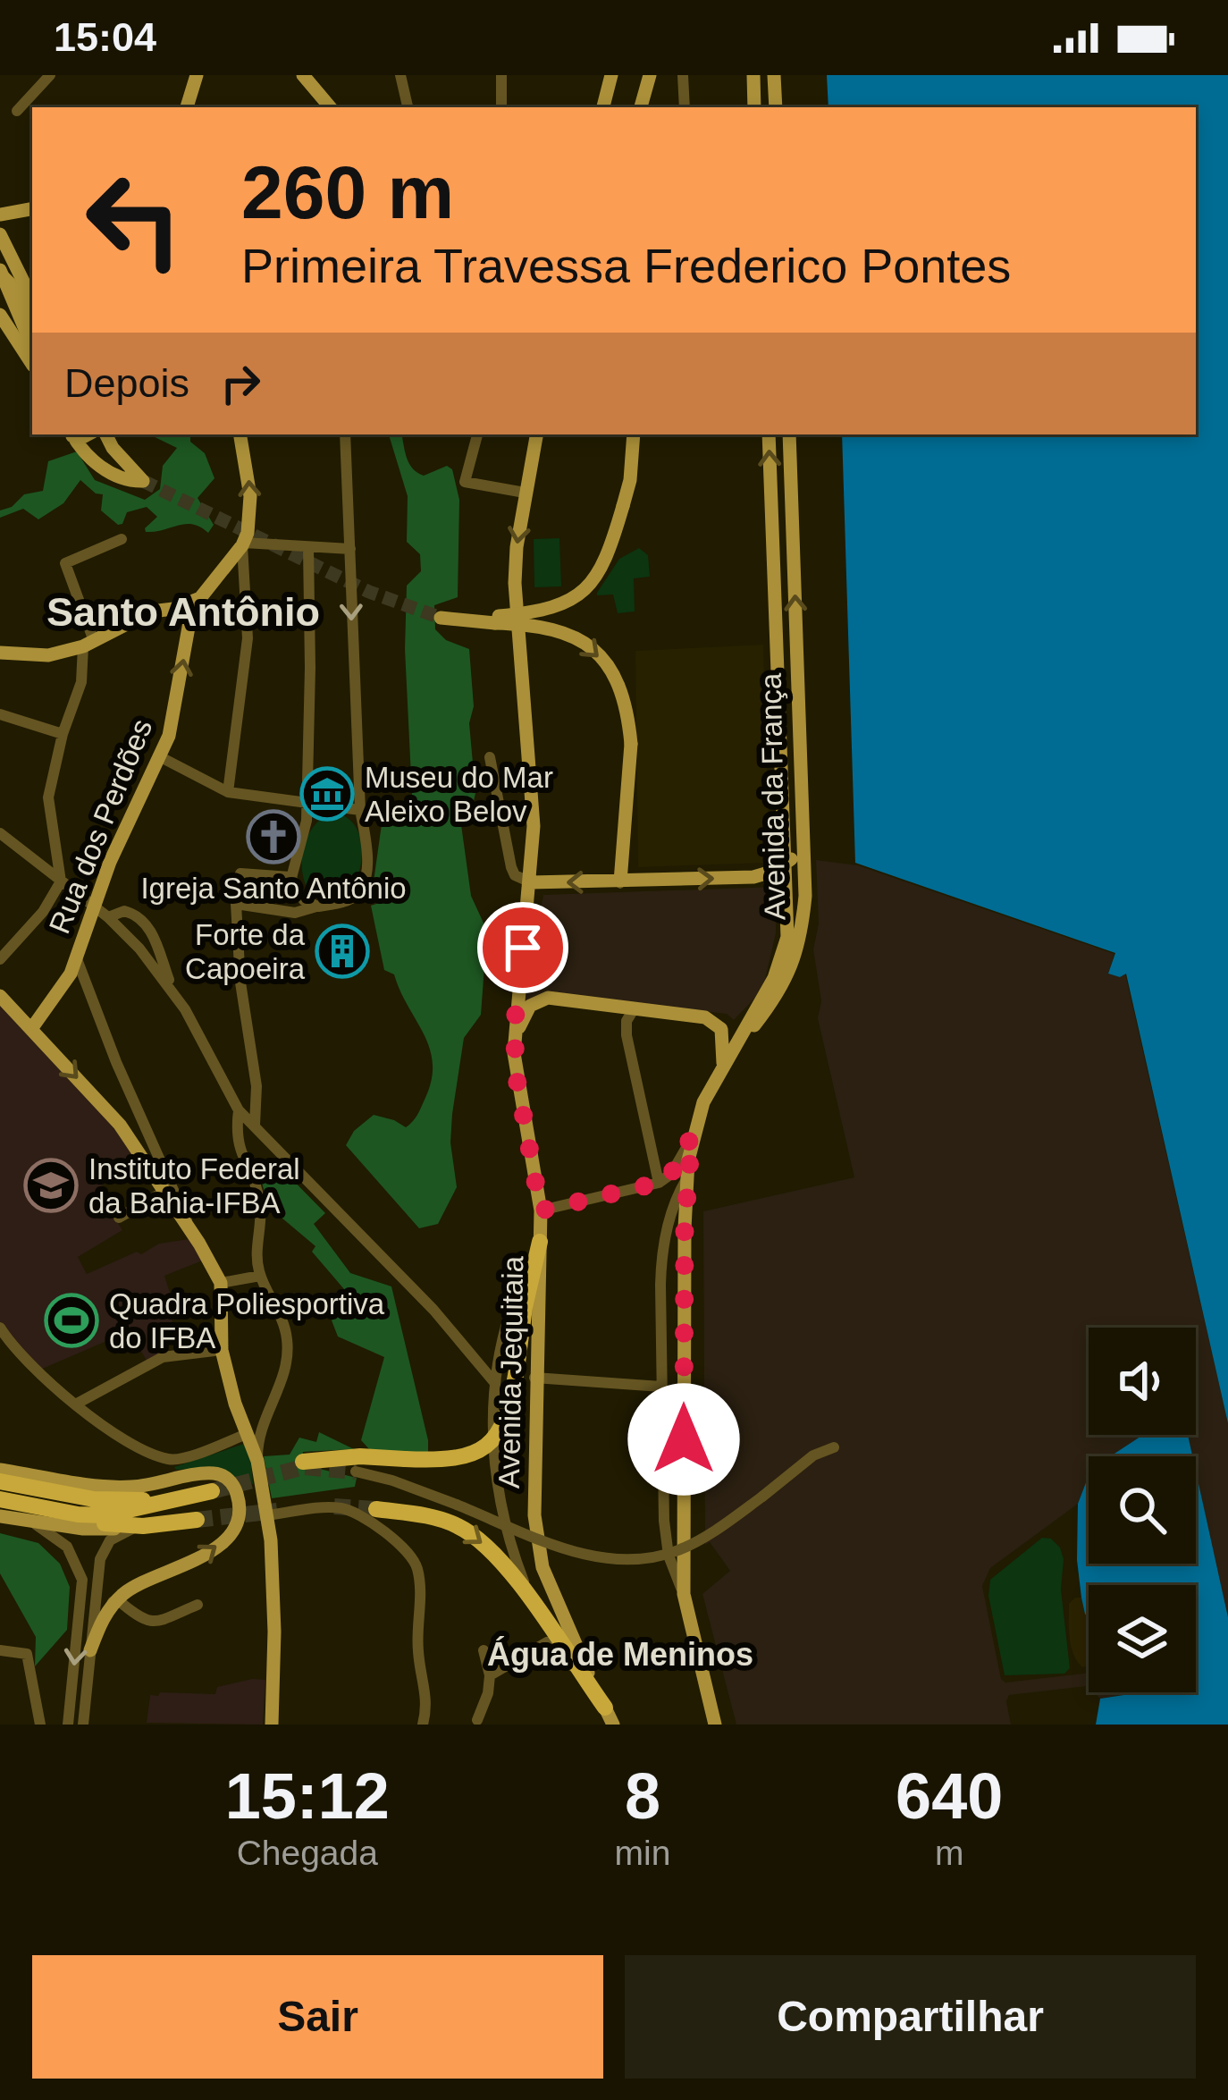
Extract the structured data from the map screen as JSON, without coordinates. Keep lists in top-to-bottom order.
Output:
{
  "streets": {
    "main road": ["Avenida da França", "Rua dos Perdões", "Avenida Jequitaia"]
  },
  "one_way": ["Avenida da França"],
  "districts": ["Santo Antônio", "Água de Meninos"],
  "places": {
    "museum": ["Museu do Mar Aleixo Belov"],
    "church": ["Igreja Santo Antônio"],
    "building": ["Forte da Capoeira"],
    "school or university": ["Instituto Federal da Bahia-IFBA"],
    "sports": ["Quadra Poliesportiva do IFBA"]
  },
  "page": {
    "status": "15:04",
    "turn": ["260 m", "Primeira Travessa Frederico Pontes"],
    "then": "Depois",
    "eta": [
      "15:12",
      "Chegada",
      "8",
      "min",
      "640",
      "m"
    ],
    "buttons": ["Sair", "Compartilhar"]
  }
}
